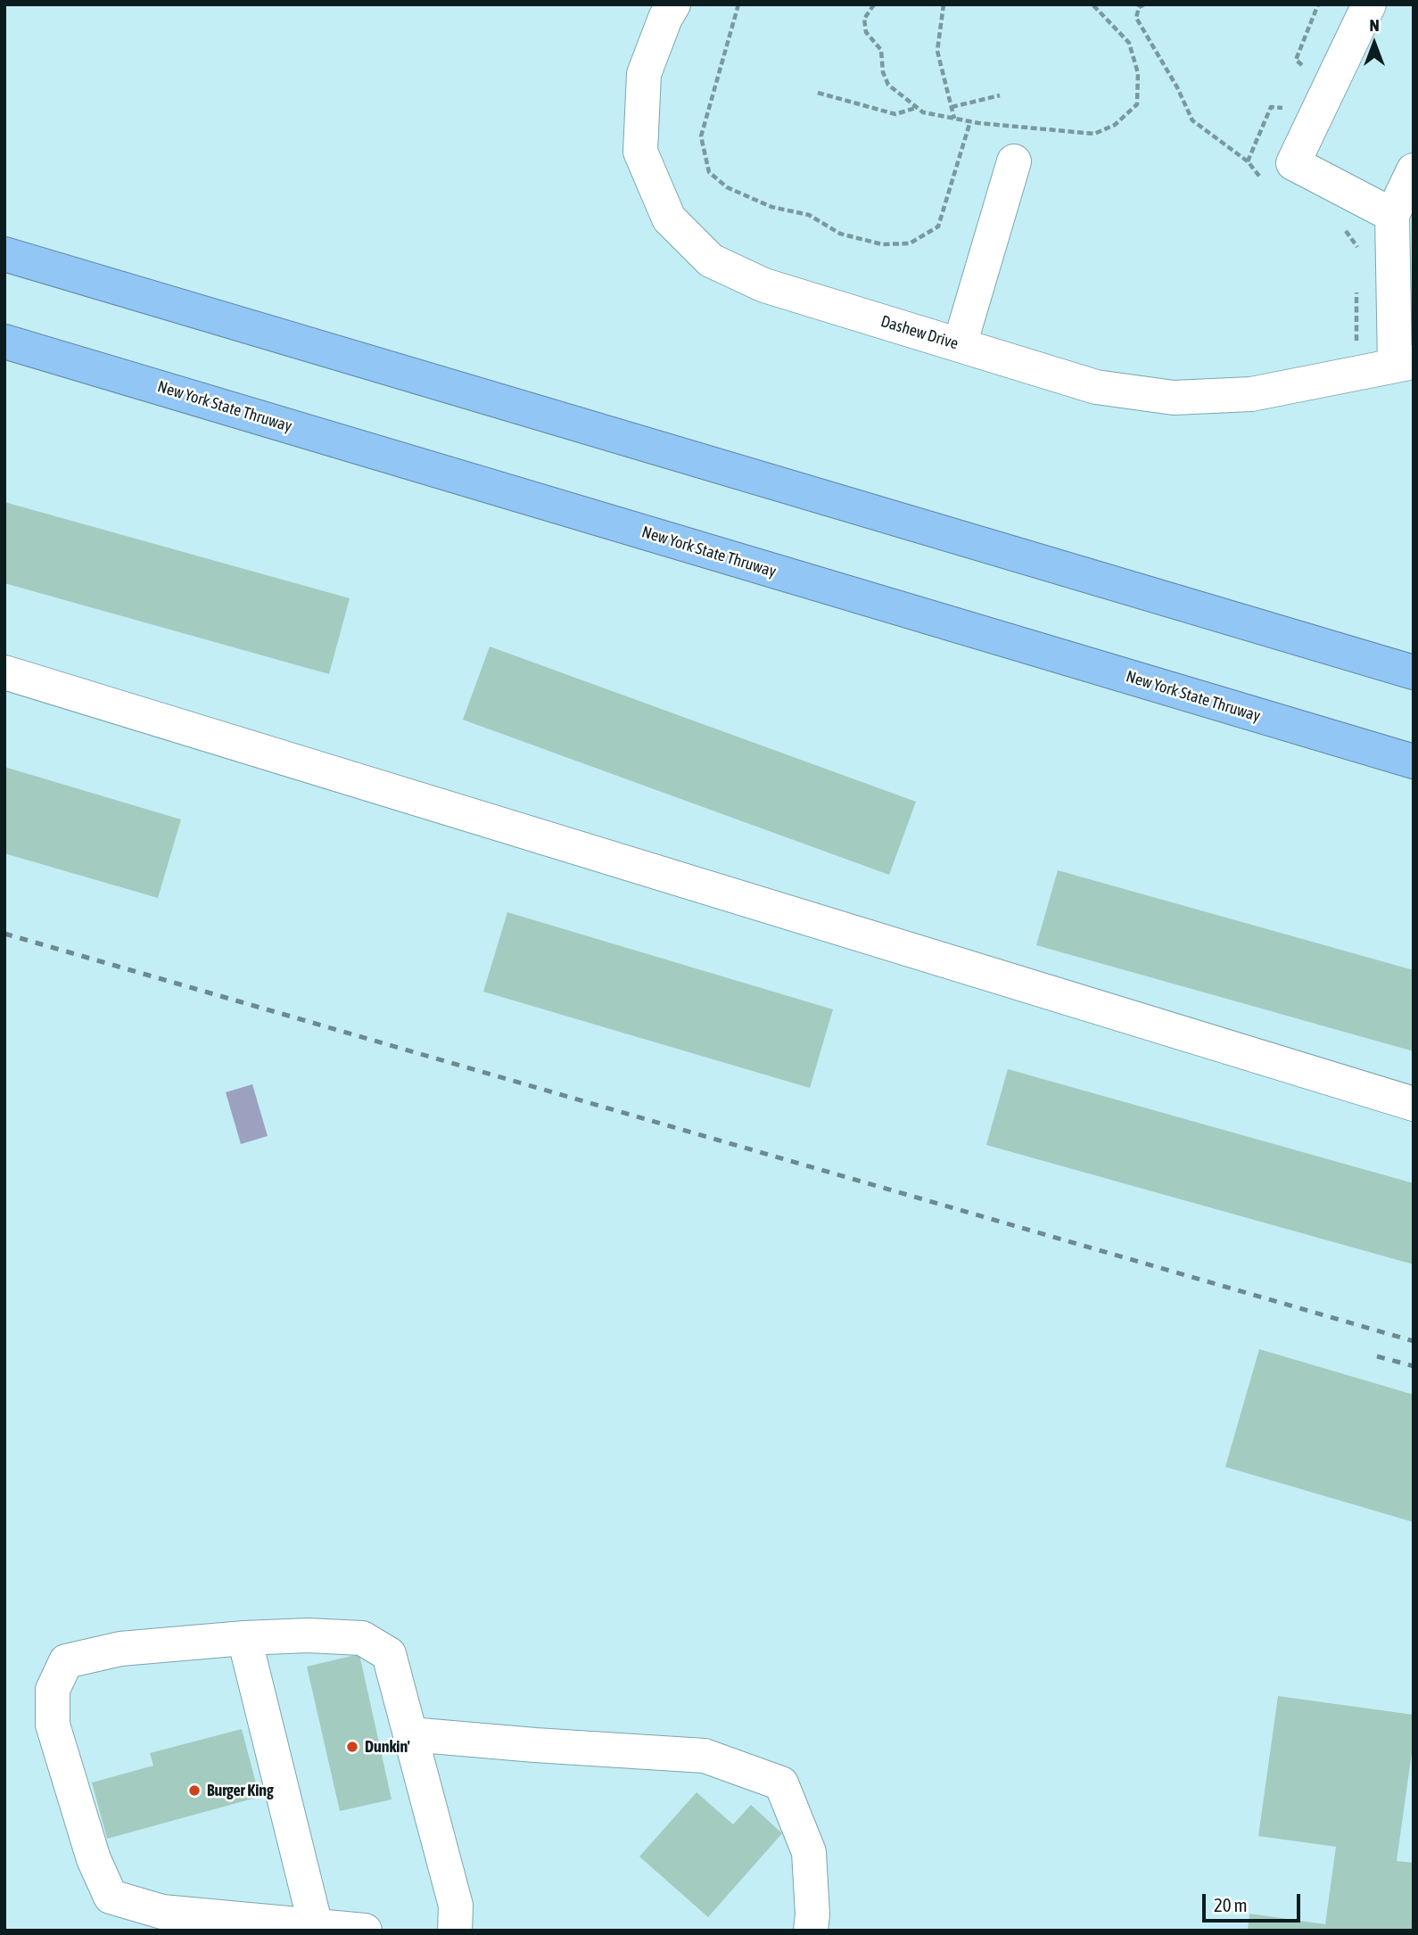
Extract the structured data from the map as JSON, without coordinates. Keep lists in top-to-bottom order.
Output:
{
  "streets": {
    "highway": ["New York State Thruway"],
    "street": ["Dashew Drive"]
  },
  "places": ["Dunkin'", "Burger King"],
  "scale_bar": "20 m",
  "north": "top"
}
